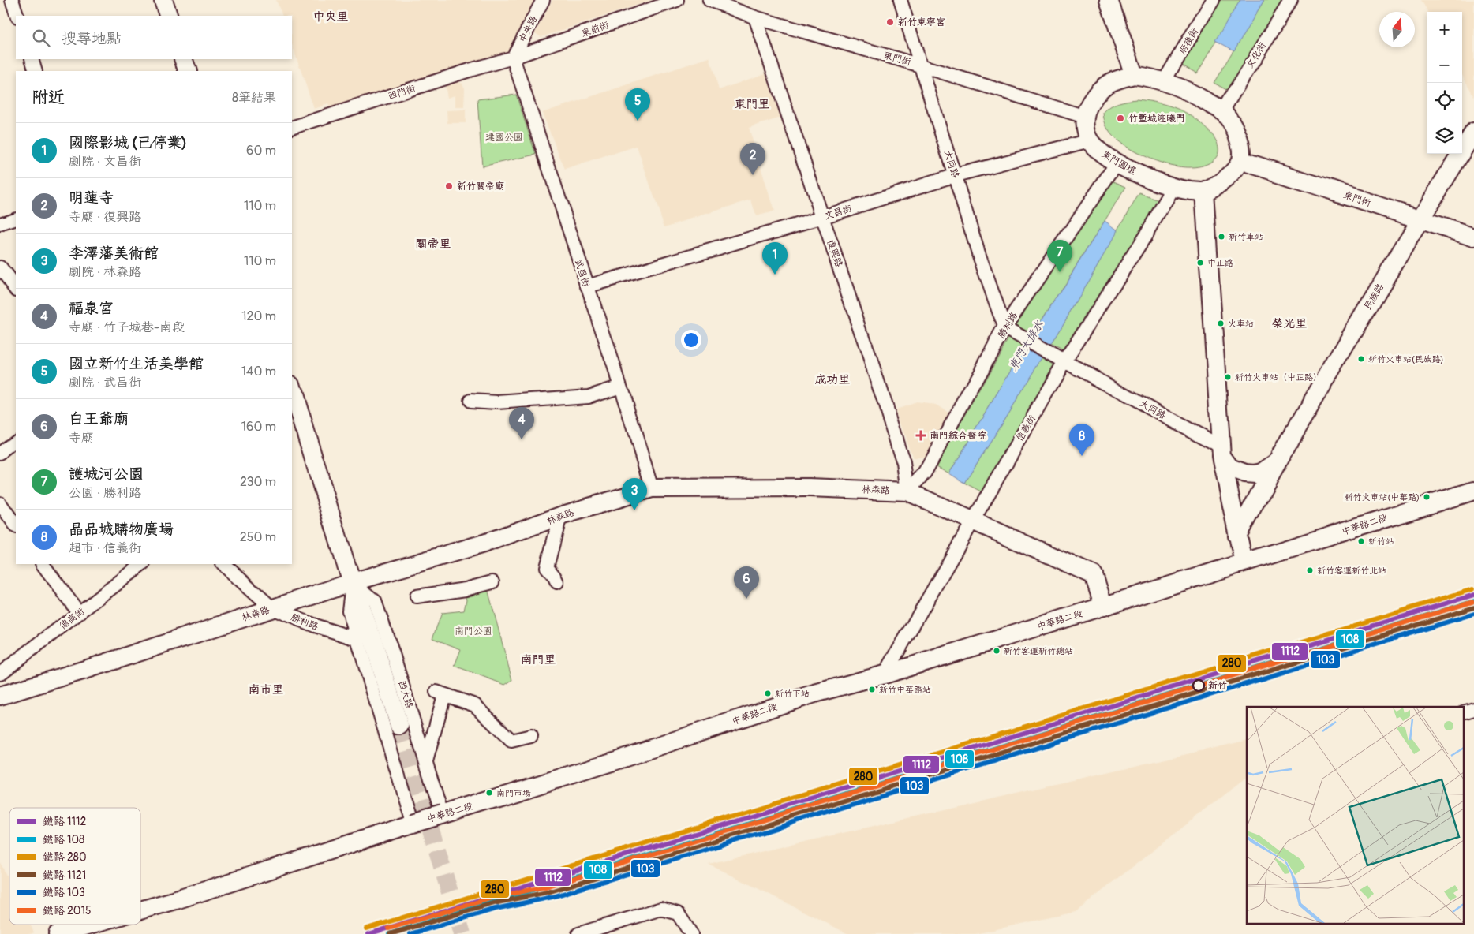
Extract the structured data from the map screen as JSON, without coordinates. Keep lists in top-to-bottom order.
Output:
{
  "streets": {
    "street": [
      "中央路",
      "東前街",
      "府後街",
      "文化街",
      "東門街",
      "西門街",
      "東門圓環",
      "大同路",
      "文昌街",
      "復興路",
      "武昌街",
      "民族路",
      "勝利路",
      "信義街",
      "林森路",
      "中華路二段",
      "德高街",
      "西大路"
    ]
  },
  "crossings": [
    ["中央路", "東前街"],
    ["中央路", "西門街"],
    ["中央路", "武昌街"],
    ["東前街", "西門街"],
    ["東前街", "武昌街"],
    ["府後街", "文化街"],
    ["府後街", "東門街"],
    ["府後街", "東門圓環"],
    ["府後街", "文昌街"],
    ["府後街", "勝利路"],
    ["府後街", "信義街"],
    ["文化街", "東門街"],
    ["文化街", "東門圓環"],
    ["文化街", "文昌街"],
    ["文化街", "勝利路"],
    ["文化街", "信義街"],
    ["東門街", "東門圓環"],
    ["東門街", "大同路"],
    ["東門街", "文昌街"],
    ["東門街", "復興路"],
    ["東門街", "民族路"],
    ["東門街", "勝利路"],
    ["東門街", "信義街"],
    ["西門街", "武昌街"],
    ["東門圓環", "文昌街"],
    ["東門圓環", "勝利路"],
    ["東門圓環", "信義街"],
    ["大同路", "文昌街"],
    ["大同路", "民族路"],
    ["大同路", "勝利路"],
    ["大同路", "信義街"],
    ["文昌街", "復興路"],
    ["文昌街", "武昌街"],
    ["文昌街", "勝利路"],
    ["文昌街", "信義街"],
    ["復興路", "勝利路"],
    ["復興路", "林森路"],
    ["武昌街", "林森路"],
    ["勝利路", "信義街"],
    ["勝利路", "林森路"],
    ["勝利路", "西大路"],
    ["信義街", "林森路"],
    ["信義街", "中華路二段"],
    ["林森路", "中華路二段"],
    ["林森路", "西大路"],
    ["中華路二段", "西大路"]
  ],
  "districts": [
    "中央里",
    "東門里",
    "關帝里",
    "榮光里",
    "成功里",
    "南門里",
    "南市里"
  ],
  "water": ["東門大排水"],
  "parks": ["建國公園", "南門公園"],
  "places": {
    "other": [
      "新竹東寧宮",
      "竹塹城迎曦門",
      "新竹關帝廟",
      "新竹車站",
      "中正路",
      "火車站",
      "新竹火車站(民族路)",
      "新竹火車站（中正路）",
      "新竹火車站(中華路)",
      "新竹站",
      "新竹客運新竹北站",
      "新竹客運新竹總站",
      "新竹",
      "新竹中華路站",
      "新竹下站",
      "南門市場"
    ],
    "health": ["南門綜合醫院"]
  },
  "lines": [
    "rail line 280",
    "rail line 1112",
    "rail line 108",
    "rail line 2015",
    "rail line 1121",
    "rail line 103"
  ],
  "legend": [
    "鐵路 1112",
    "鐵路 108",
    "鐵路 280",
    "鐵路 1121",
    "鐵路 103",
    "鐵路 2015"
  ],
  "north": "top",
  "page": {
    "map_buttons": ["+", "−"],
    "search": "搜尋地點",
    "heading": ["附近", "8筆結果"],
    "pins": [
      "5",
      "2",
      "7",
      "1",
      "4",
      "8",
      "3",
      "6"
    ],
    "list": [
      {
        "mark": "1",
        "name": "國際影城 (已停業)",
        "note": "劇院 · 文昌街",
        "value": "60 m"
      },
      {
        "mark": "2",
        "name": "明蓮寺",
        "note": "寺廟 · 復興路",
        "value": "110 m"
      },
      {
        "mark": "3",
        "name": "李澤藩美術館",
        "note": "劇院 · 林森路",
        "value": "110 m"
      },
      {
        "mark": "4",
        "name": "福泉宮",
        "note": "寺廟 · 竹子城巷-南段",
        "value": "120 m"
      },
      {
        "mark": "5",
        "name": "國立新竹生活美學館",
        "note": "劇院 · 武昌街",
        "value": "140 m"
      },
      {
        "mark": "6",
        "name": "白王爺廟",
        "note": "寺廟",
        "value": "160 m"
      },
      {
        "mark": "7",
        "name": "護城河公園",
        "note": "公園 · 勝利路",
        "value": "230 m"
      },
      {
        "mark": "8",
        "name": "晶品城購物廣場",
        "note": "超市 · 信義街",
        "value": "250 m"
      }
    ]
  }
}
